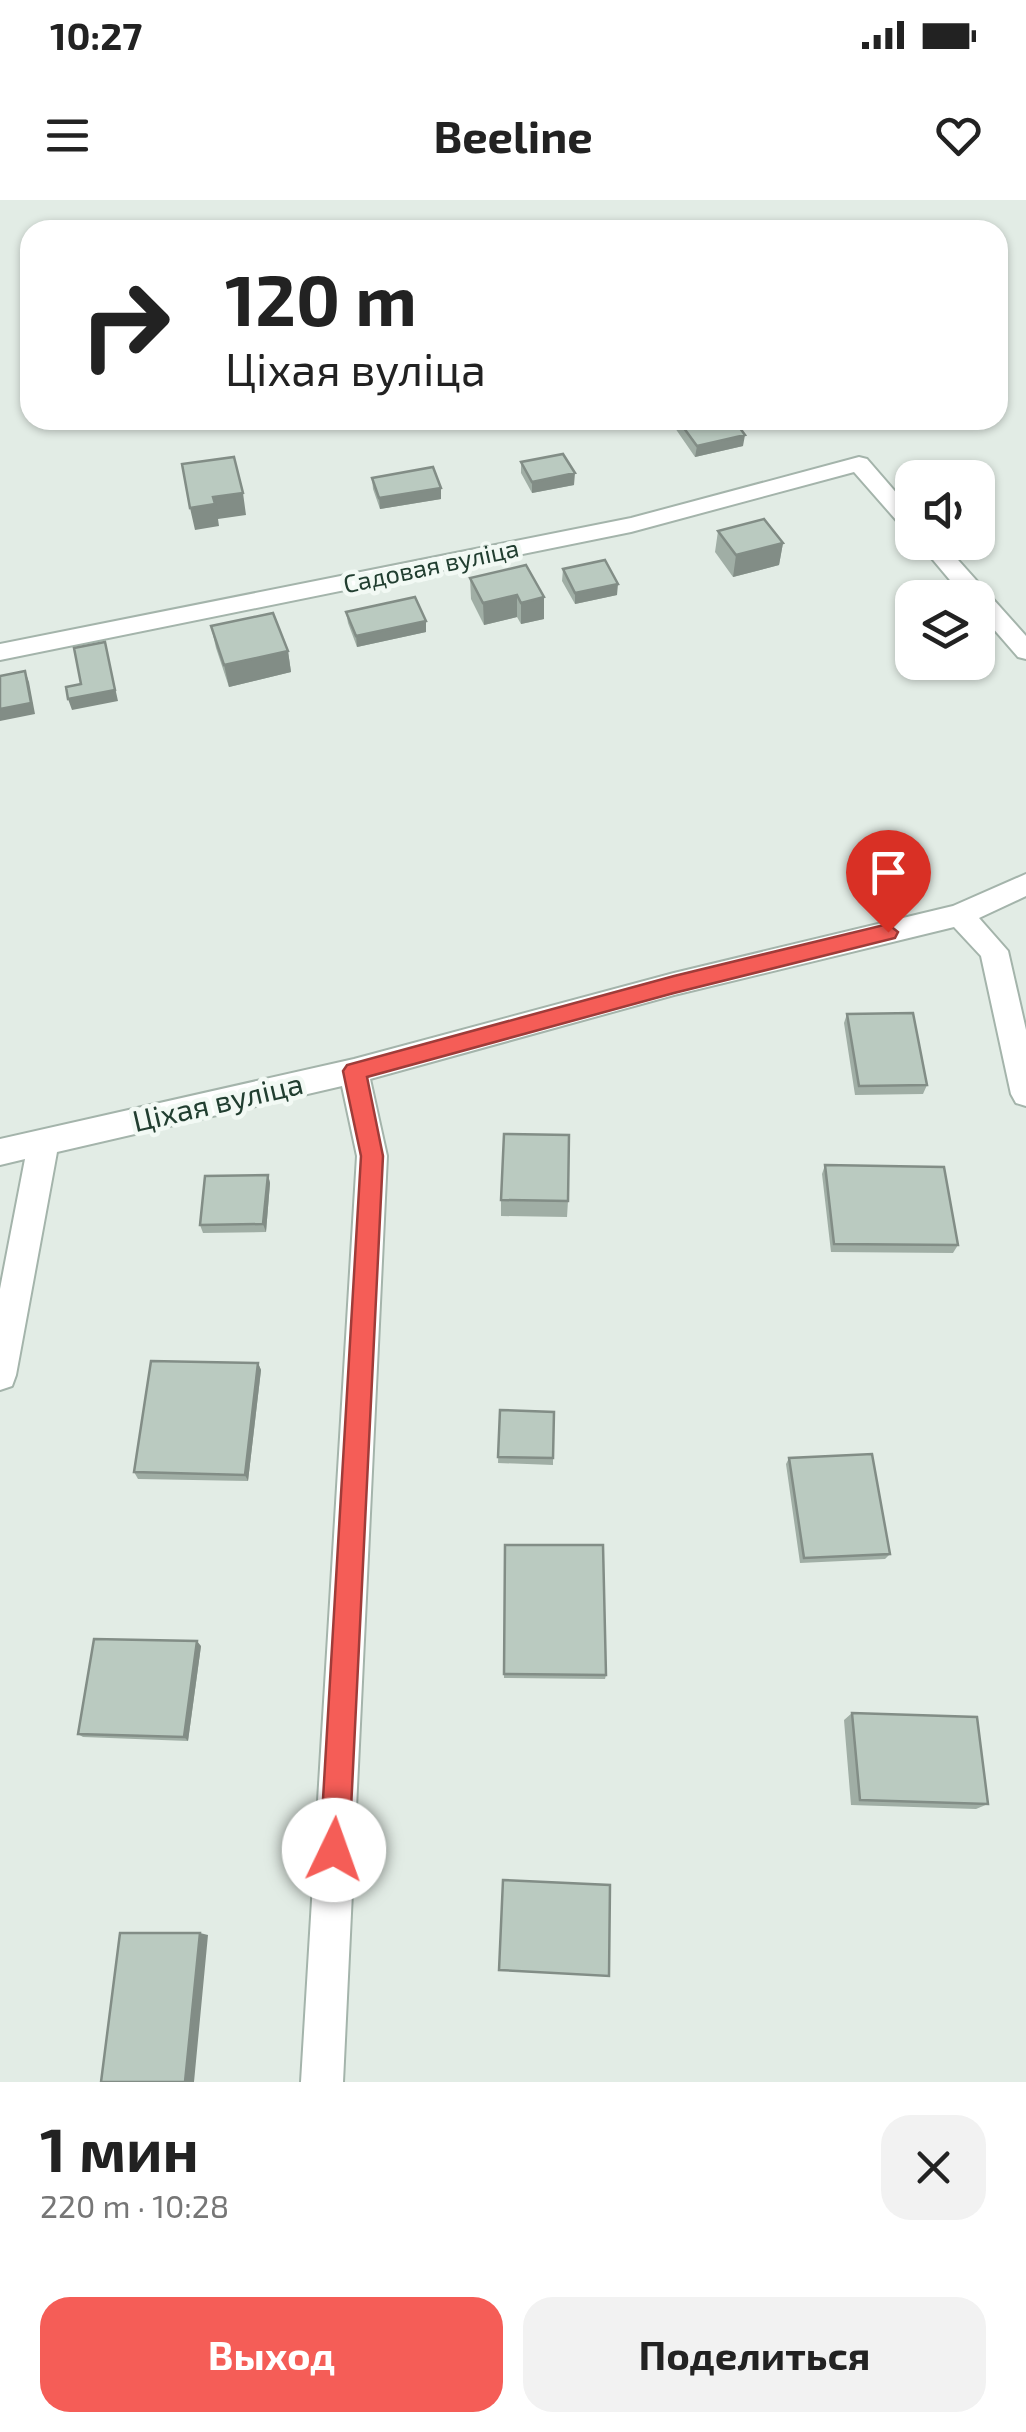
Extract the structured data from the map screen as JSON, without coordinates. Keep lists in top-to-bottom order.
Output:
{
  "streets": {
    "street": ["Садовая вуліца", "Ціхая вуліца"]
  },
  "page": {
    "status": "10:27",
    "header": "Beeline",
    "turn": ["120 m", "Ціхая вуліца"],
    "heading": ["1 мин", "220 m · 10:28"],
    "buttons": ["Выход", "Поделиться"]
  }
}
